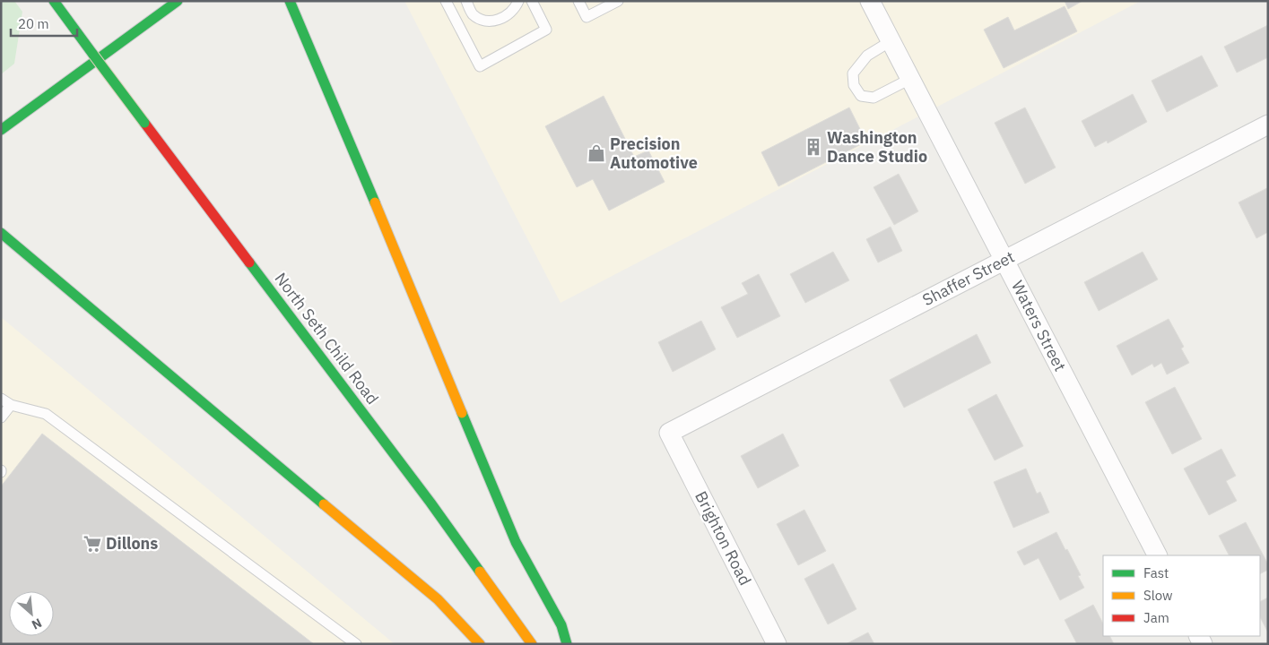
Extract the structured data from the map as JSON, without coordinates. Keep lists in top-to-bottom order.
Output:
{
  "streets": {
    "main road": ["North Seth Child Road"],
    "street": ["Shaffer Street", "Waters Street", "Brighton Road"]
  },
  "crossings": [
    ["Shaffer Street", "Waters Street"],
    ["Shaffer Street", "Brighton Road"]
  ],
  "places": {
    "building": ["Washington Dance Studio"],
    "shop": ["Precision Automotive"],
    "supermarket": ["Dillons"]
  },
  "legend": ["Fast", "Slow", "Jam"],
  "scale_bar": "20 m",
  "north": "bottom right"
}
